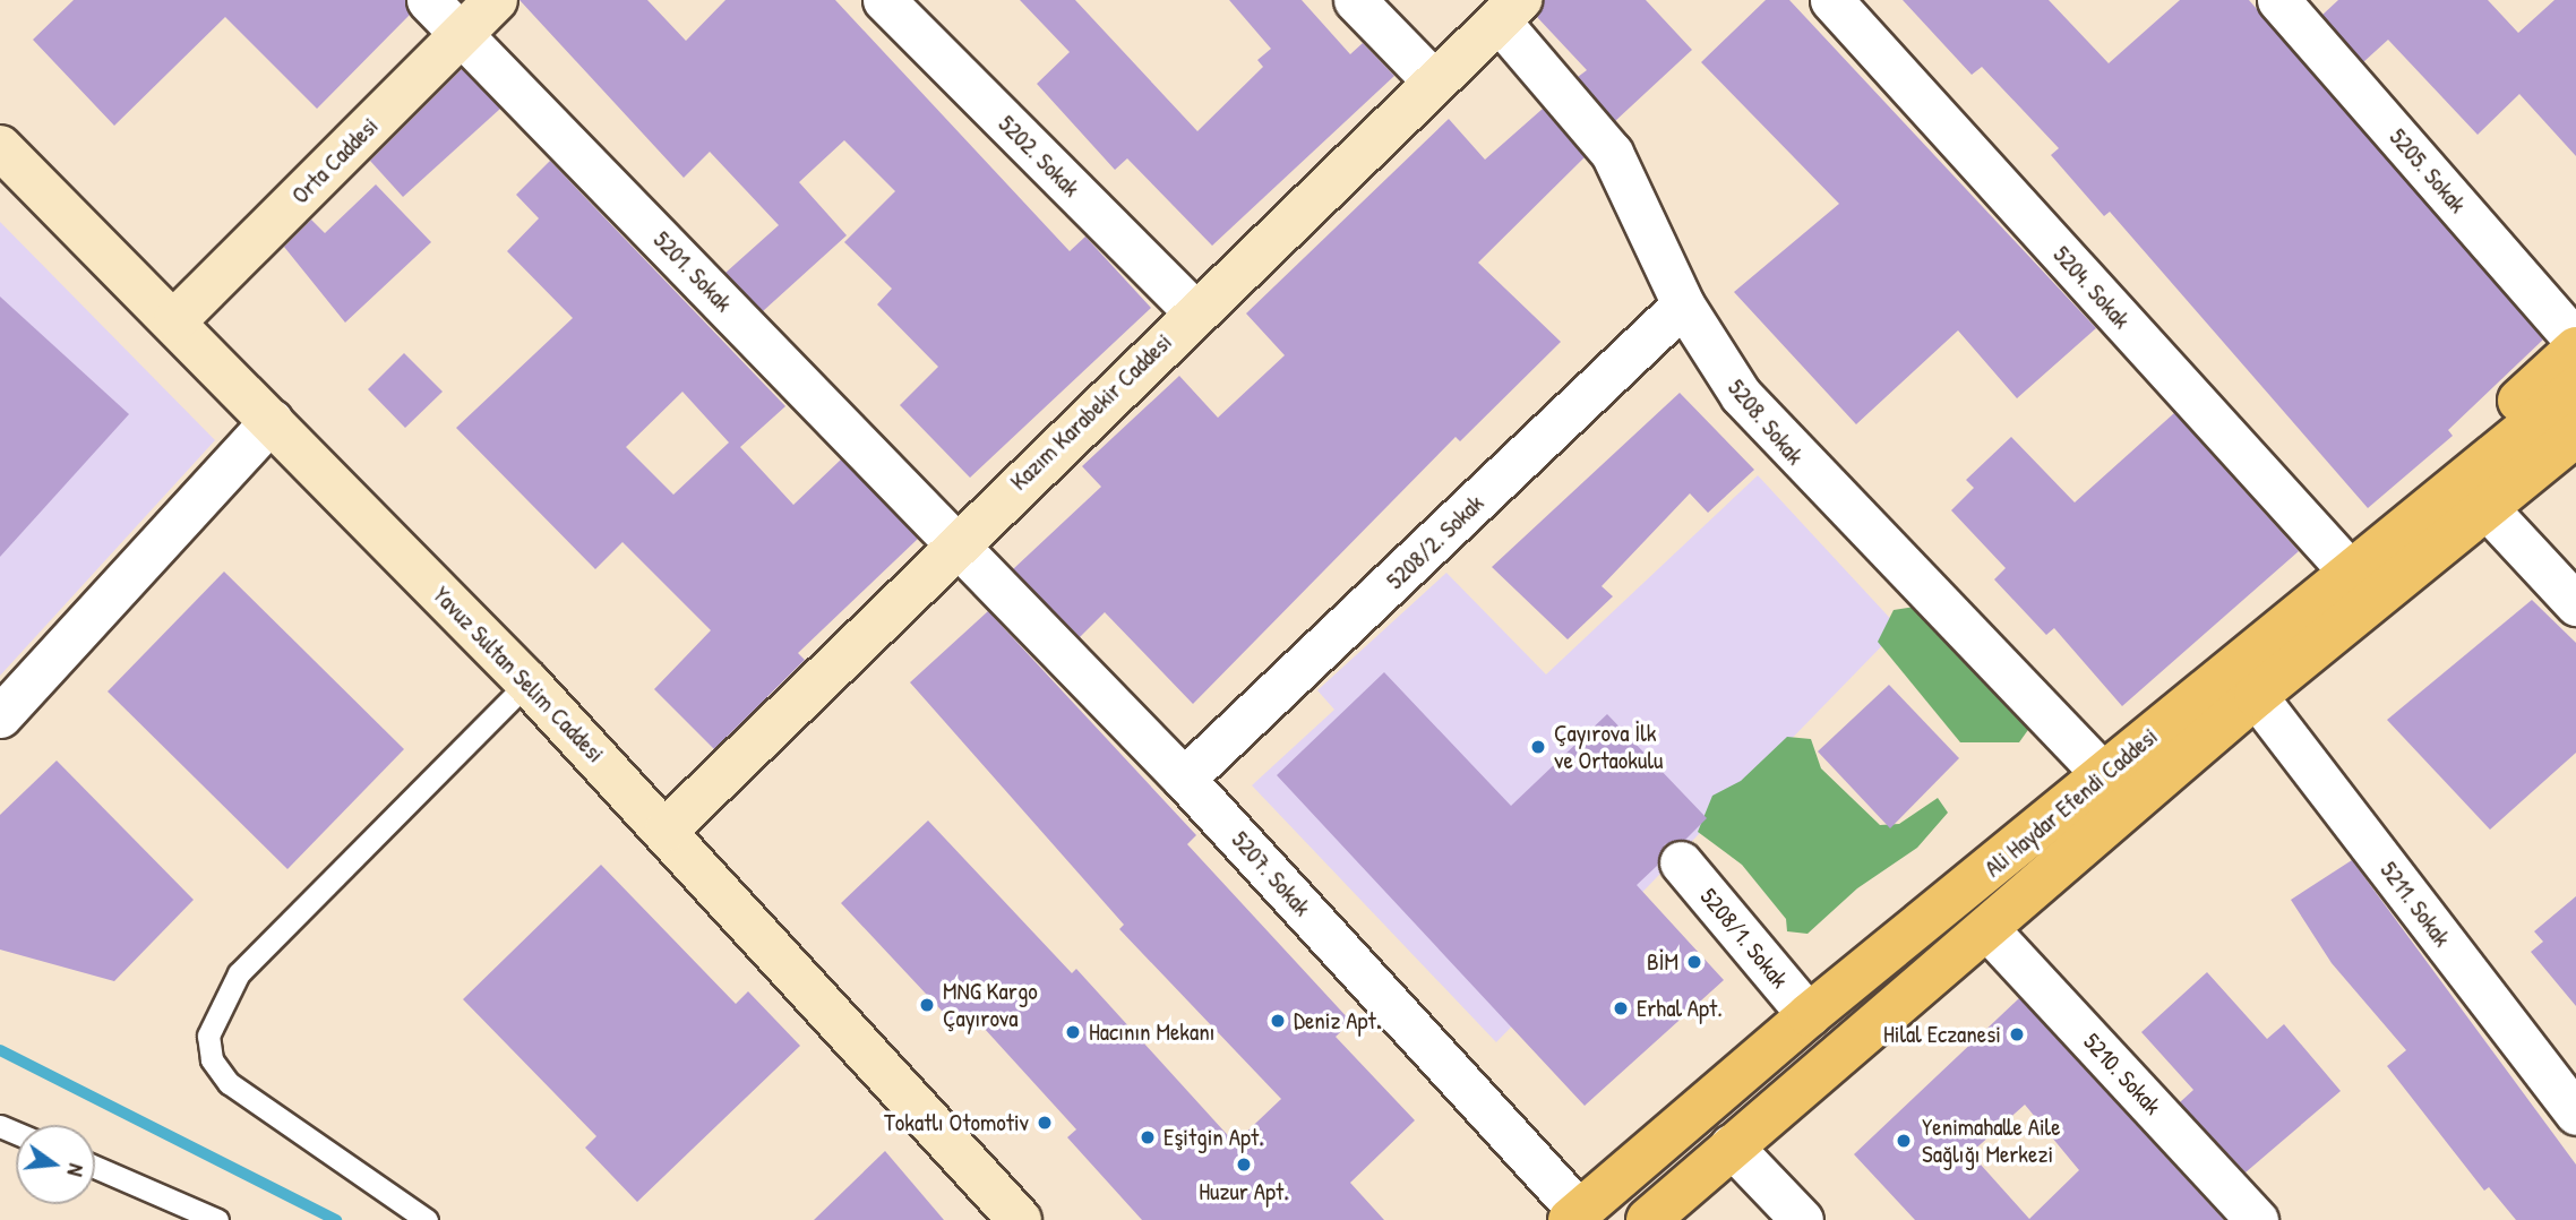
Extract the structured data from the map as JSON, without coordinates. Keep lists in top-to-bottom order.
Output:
{
  "streets": {
    "main road": ["Ali Haydar Efendi Caddesi"],
    "street": [
      "5202. Sokak",
      "Orta Caddesi",
      "5205. Sokak",
      "5201. Sokak",
      "5204. Sokak",
      "Kazım Karabekir Caddesi",
      "5208. Sokak",
      "5208/2. Sokak",
      "Yavuz Sultan Selim Caddesi",
      "5207. Sokak",
      "5211. Sokak",
      "5208/1. Sokak",
      "5210. Sokak"
    ]
  },
  "crossings": [
    ["5202. Sokak", "Kazım Karabekir Caddesi"],
    ["Orta Caddesi", "5201. Sokak"],
    ["Orta Caddesi", "Yavuz Sultan Selim Caddesi"],
    ["5201. Sokak", "Kazım Karabekir Caddesi"],
    ["5201. Sokak", "5207. Sokak"],
    ["5204. Sokak", "Ali Haydar Efendi Caddesi"],
    ["Kazım Karabekir Caddesi", "5208. Sokak"],
    ["Kazım Karabekir Caddesi", "Yavuz Sultan Selim Caddesi"],
    ["Kazım Karabekir Caddesi", "5207. Sokak"],
    ["5208. Sokak", "5208/2. Sokak"],
    ["5208. Sokak", "Ali Haydar Efendi Caddesi"],
    ["5208/2. Sokak", "5207. Sokak"],
    ["Ali Haydar Efendi Caddesi", "5207. Sokak"],
    ["Ali Haydar Efendi Caddesi", "5211. Sokak"],
    ["Ali Haydar Efendi Caddesi", "5208/1. Sokak"],
    ["Ali Haydar Efendi Caddesi", "5210. Sokak"]
  ],
  "places": [
    "Çayırova İlk ve Ortaokulu",
    "BİM",
    "MNG Kargo Çayırova",
    "Erhal Apt.",
    "Deniz Apt.",
    "Hacının Mekanı",
    "Hilal Eczanesi",
    "Tokatlı Otomotiv",
    "Eşitgin Apt.",
    "Yenimahalle Aile Sağlığı Merkezi",
    "Huzur Apt."
  ],
  "north": "right"
}
